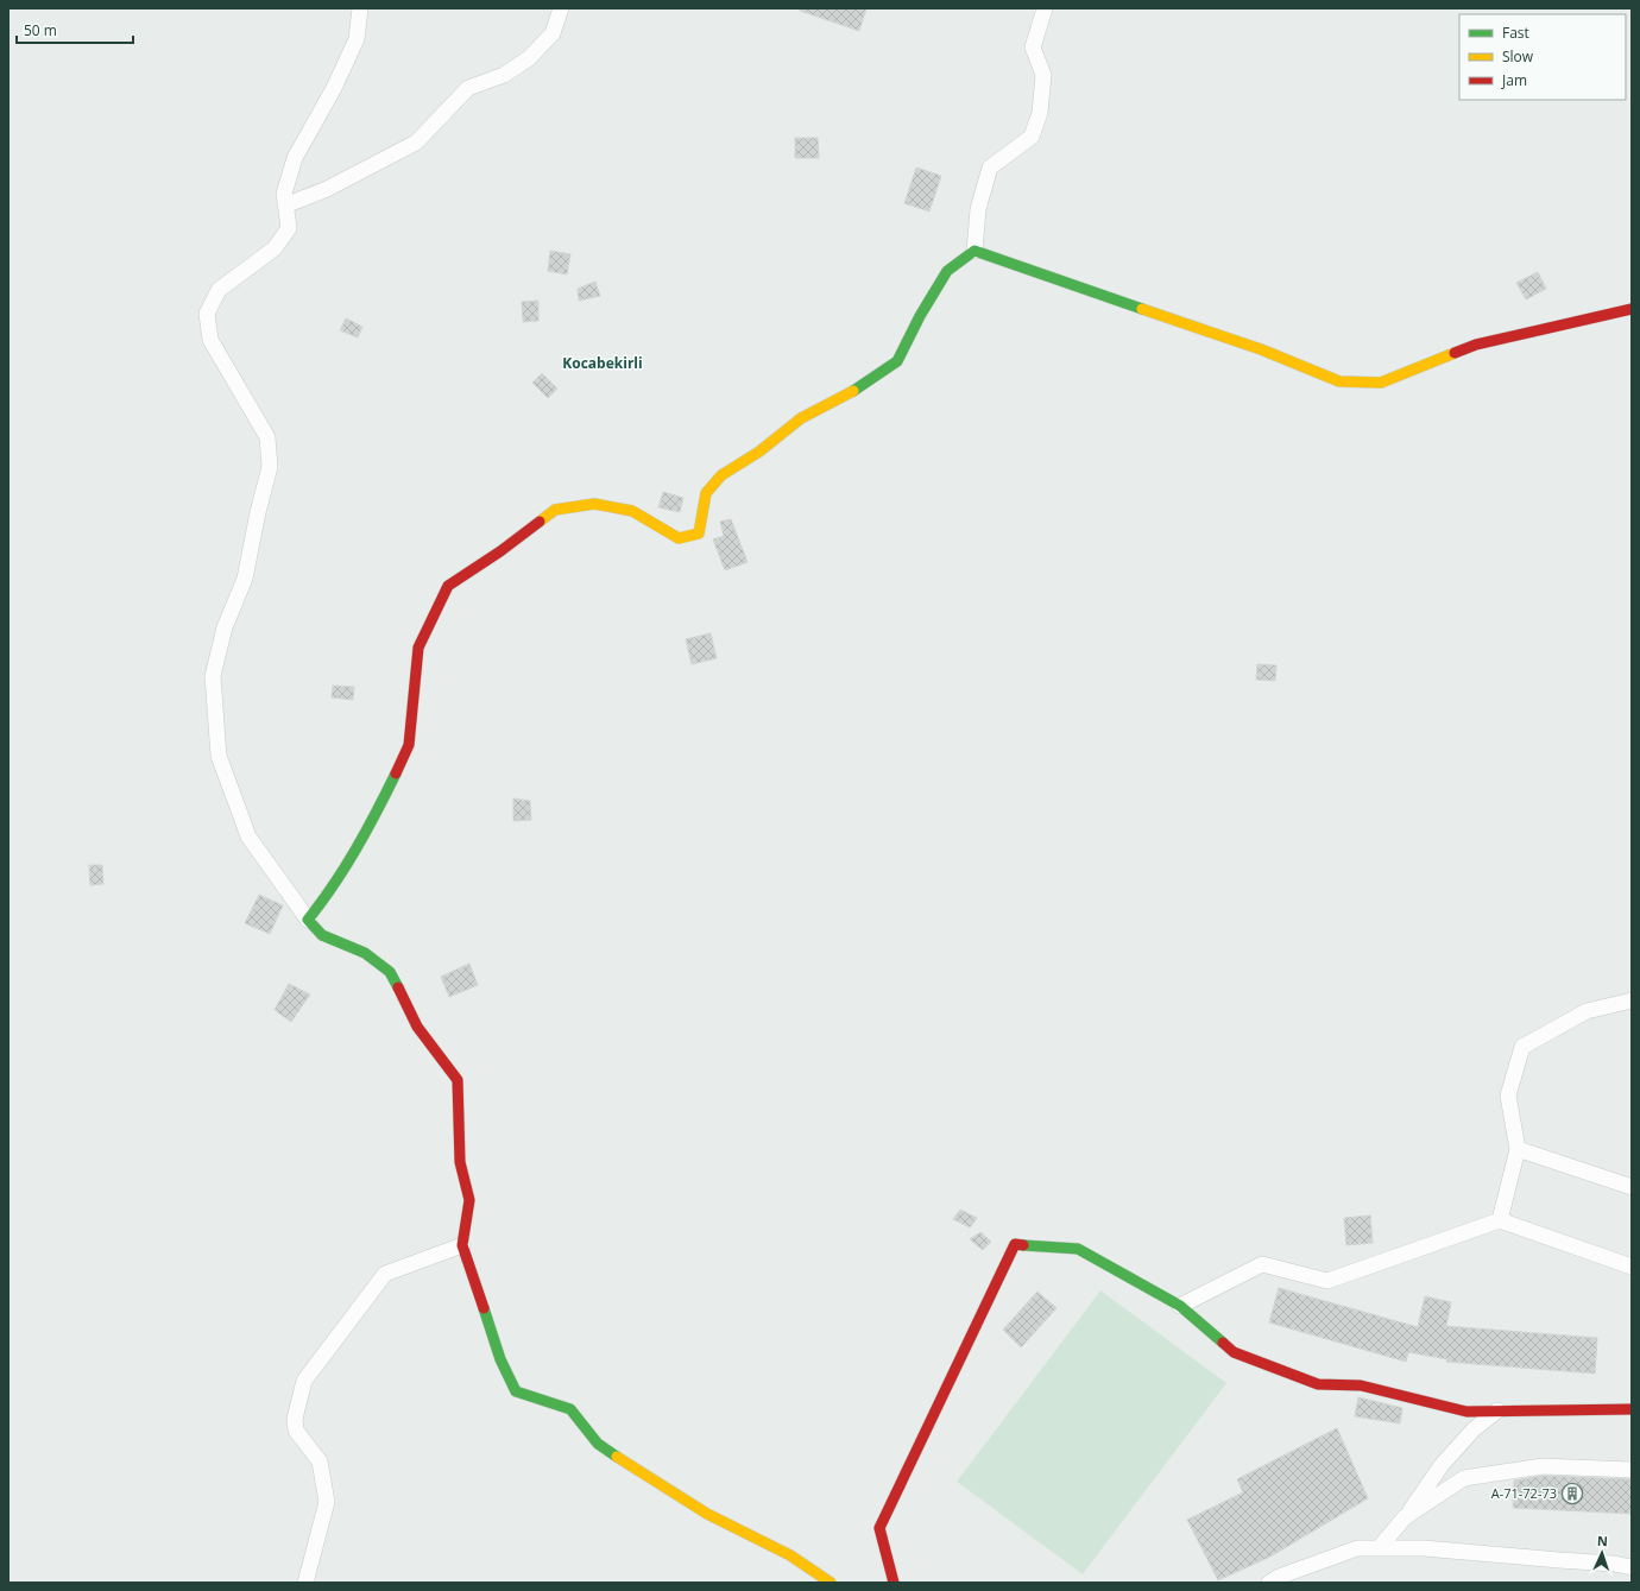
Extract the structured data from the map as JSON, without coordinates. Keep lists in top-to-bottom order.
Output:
{
  "districts": ["Kocabekirli"],
  "places": {
    "building": ["A-71-72-73"]
  },
  "legend": ["Fast", "Slow", "Jam"],
  "scale_bar": "50 m",
  "north": "top"
}
